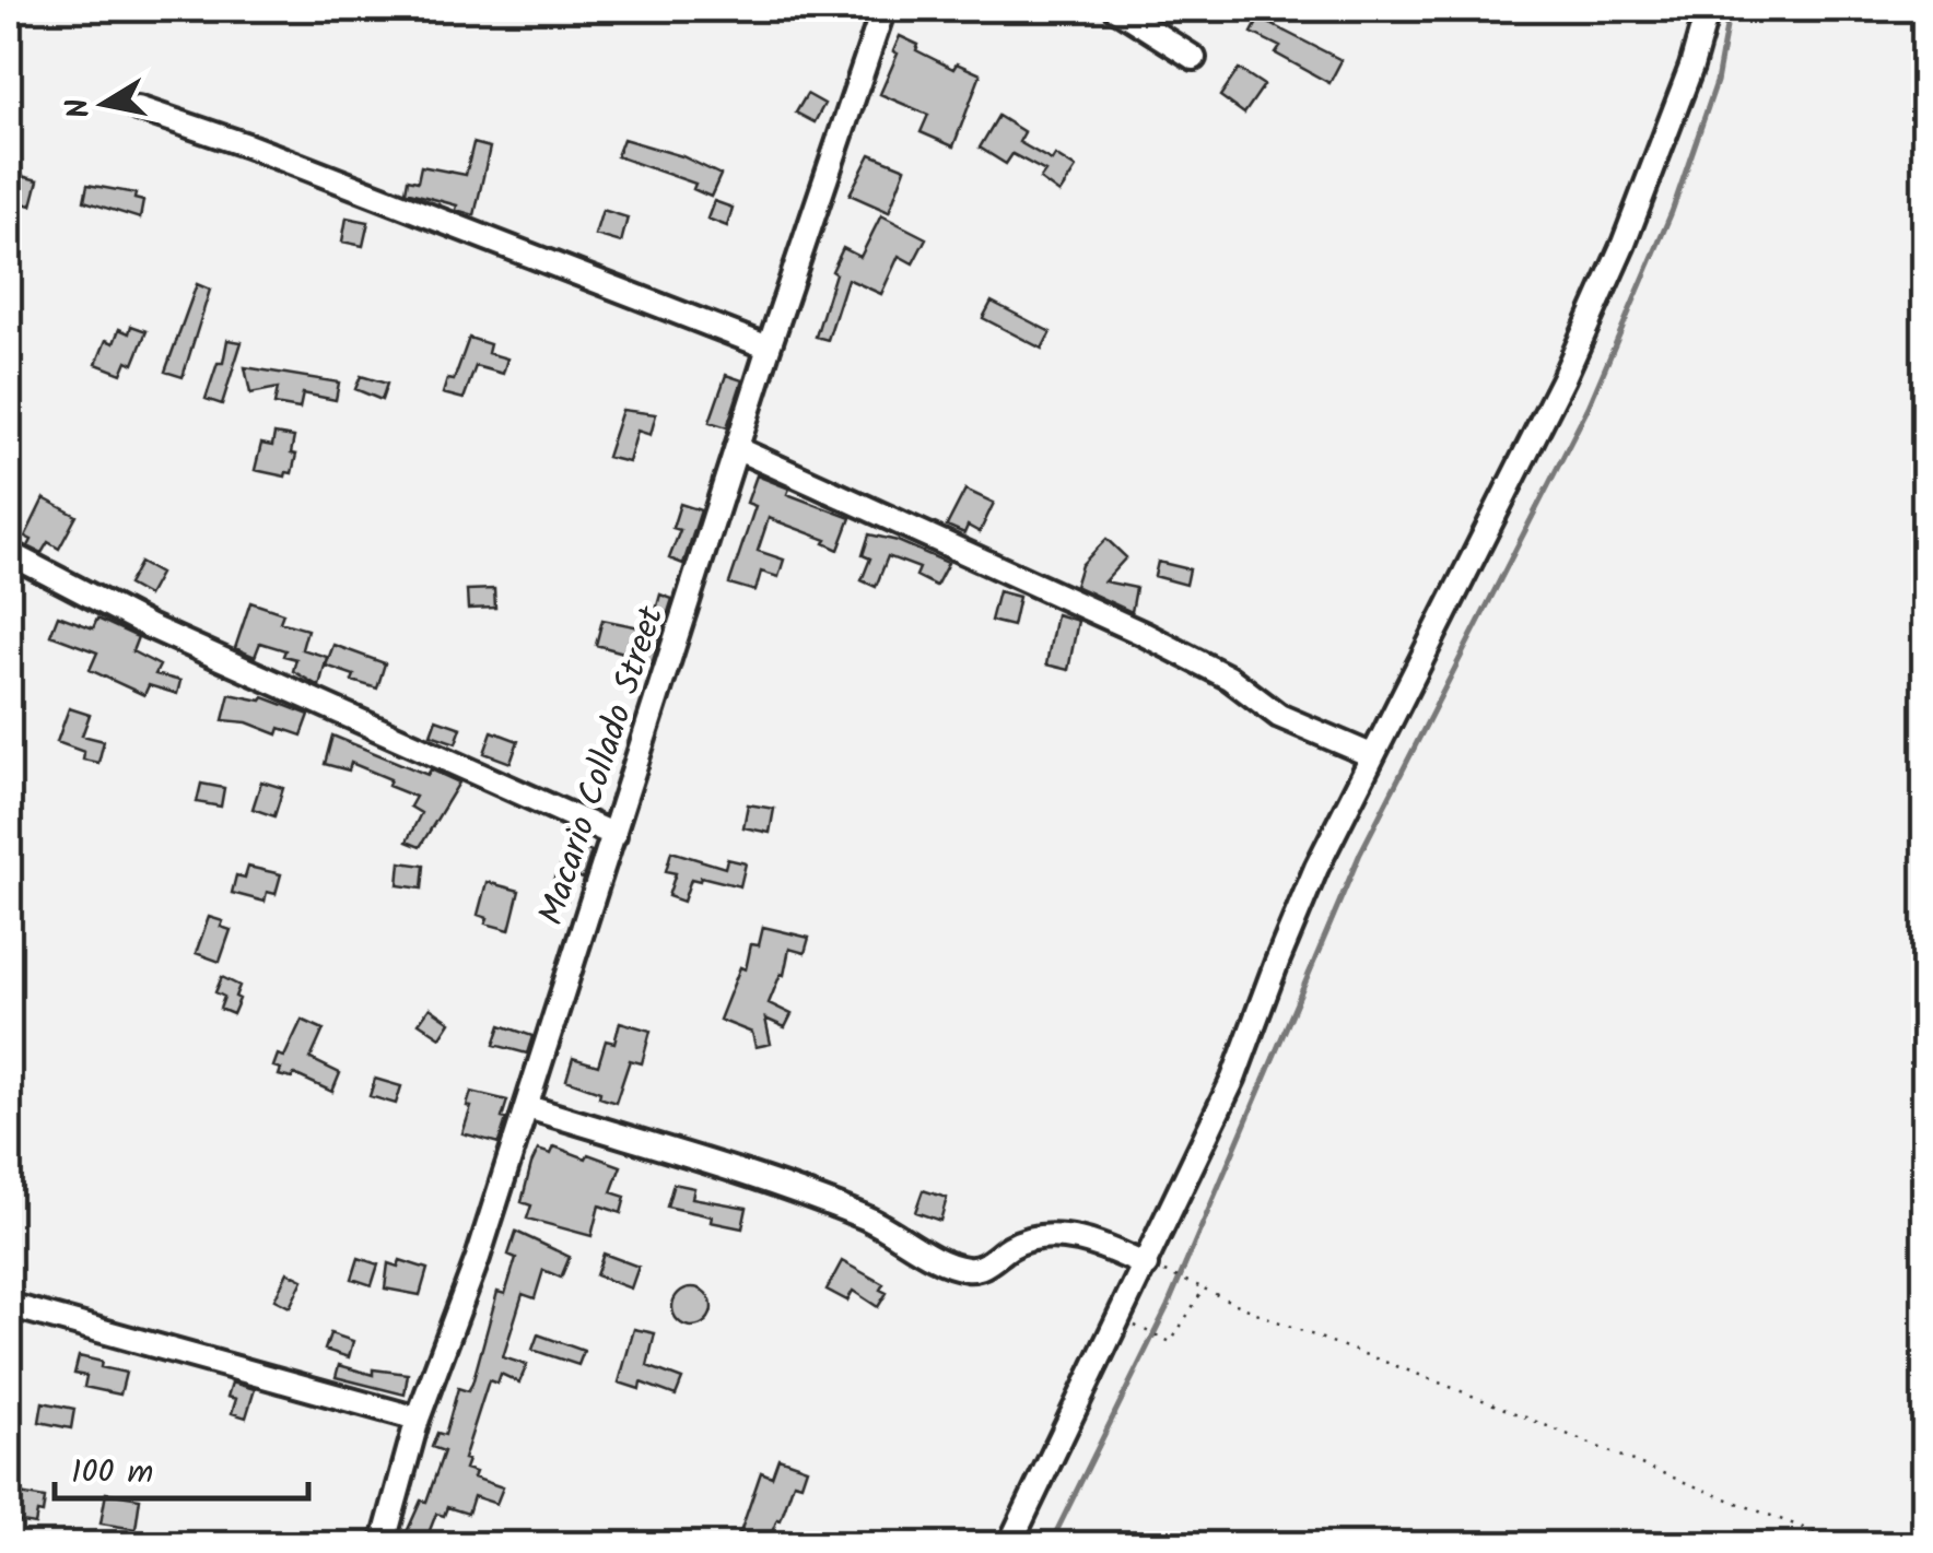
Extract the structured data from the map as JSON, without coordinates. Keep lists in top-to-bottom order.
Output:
{
  "streets": {
    "street": ["Macario Collado Street"]
  },
  "scale_bar": "100 m",
  "north": "left"
}
